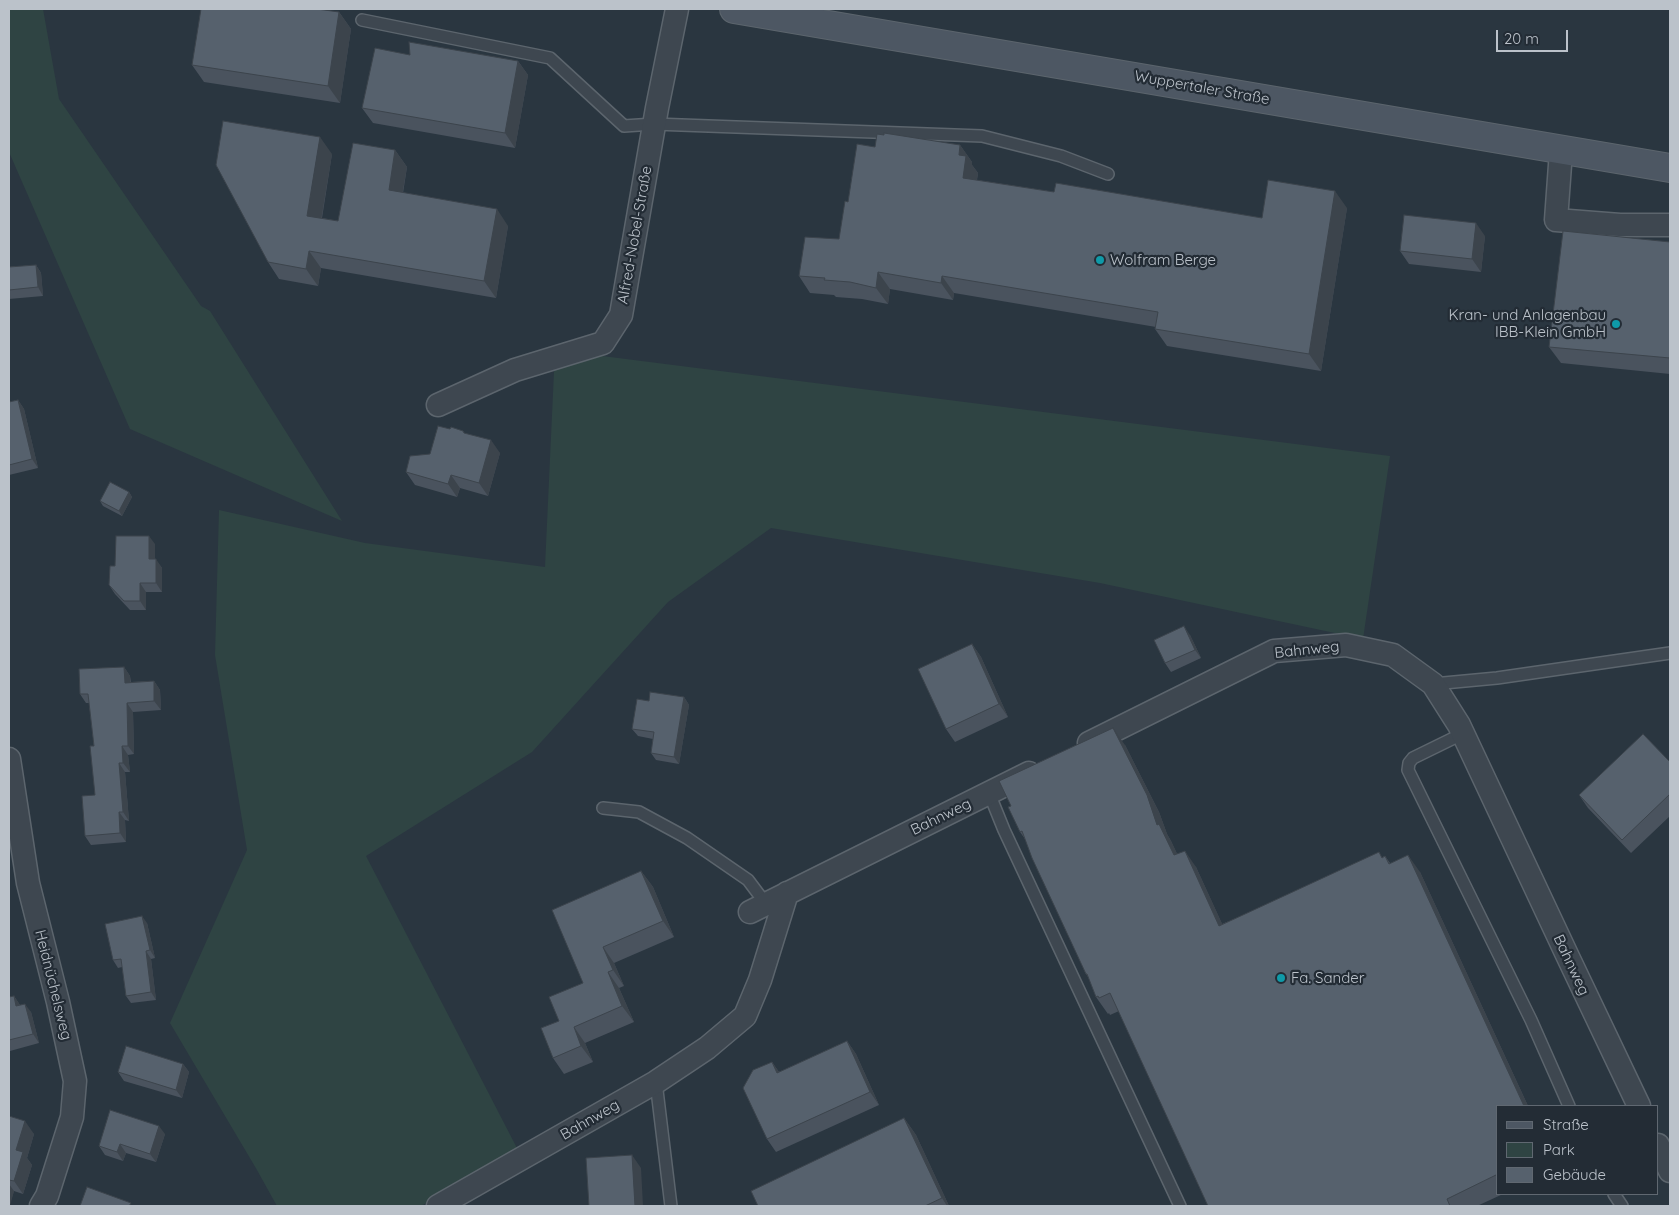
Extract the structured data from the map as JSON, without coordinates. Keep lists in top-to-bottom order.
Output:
{
  "streets": {
    "main road": ["Wuppertaler Straße"],
    "street": ["Alfred-Nobel-Straße", "Bahnweg", "Heidnüchelsweg"]
  },
  "places": ["Wolfram Berge", "Kran- und Anlagenbau IBB-Klein GmbH", "Fa. Sander"],
  "legend": ["Straße", "Park", "Gebäude"],
  "scale_bar": "20 m"
}
